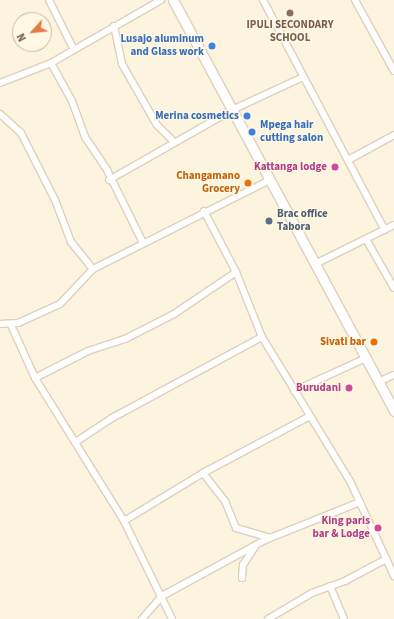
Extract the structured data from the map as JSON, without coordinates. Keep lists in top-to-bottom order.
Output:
{
  "places": [
    "IPULI SECONDARY SCHOOL",
    "Lusajo aluminum and Glass work",
    "Merina cosmetics",
    "Mpega hair cutting salon",
    "Kattanga lodge",
    "Changamano Grocery",
    "Brac office Tabora",
    "Sivati bar",
    "Burudani",
    "King paris bar & Lodge"
  ],
  "north": "bottom left"
}
